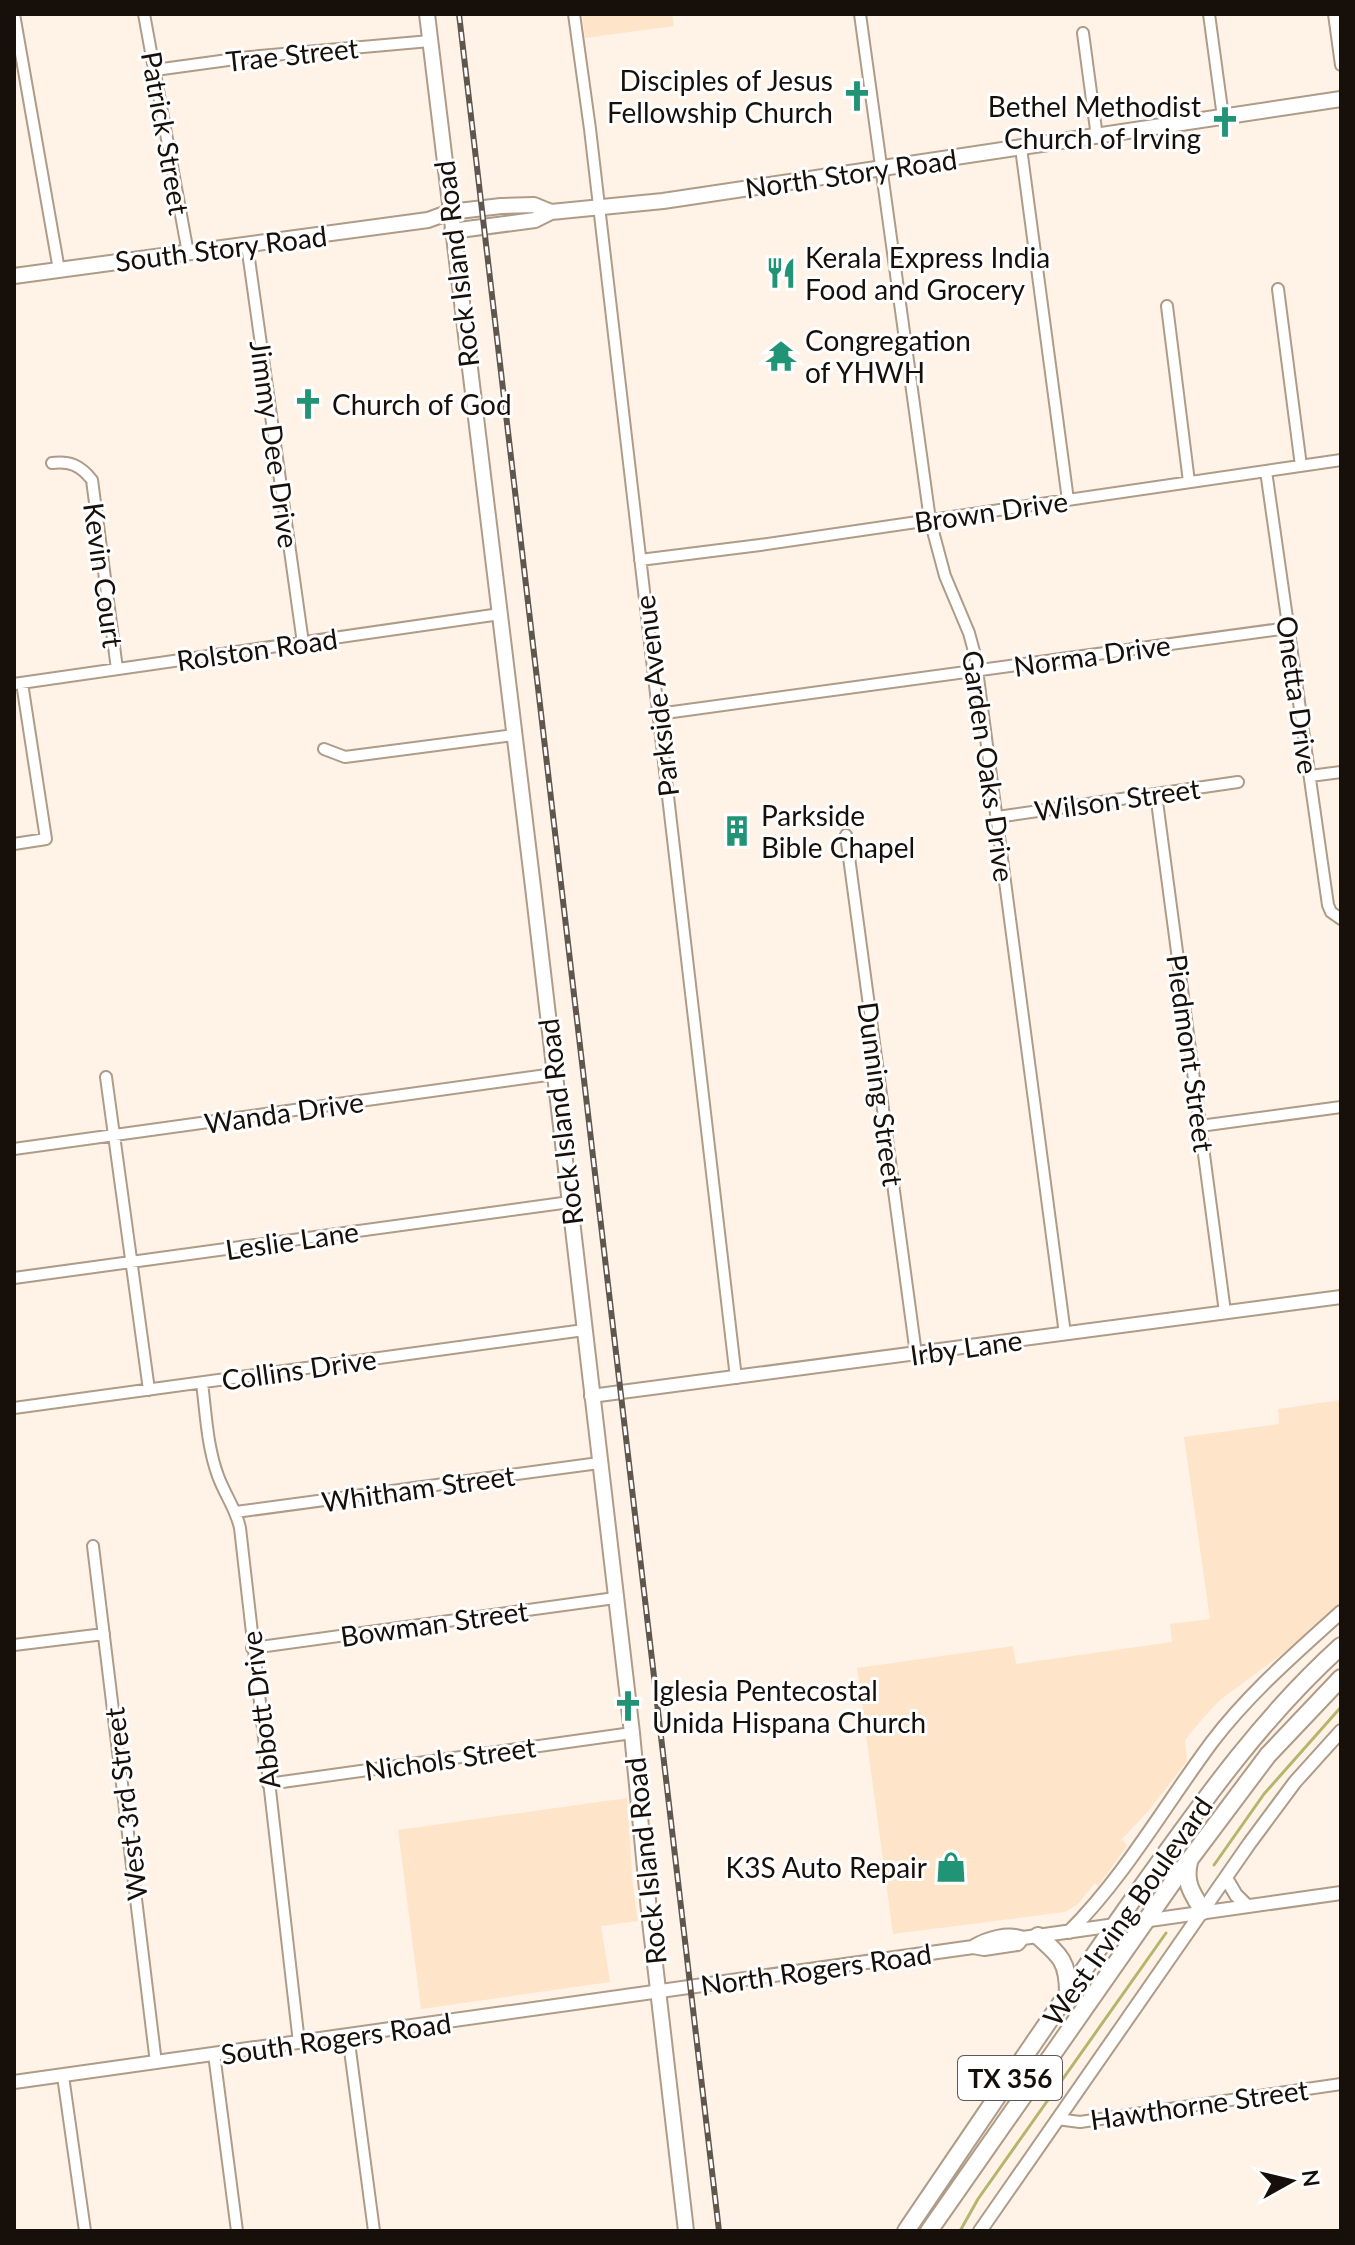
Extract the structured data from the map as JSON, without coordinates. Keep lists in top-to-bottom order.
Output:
{
  "streets": {
    "main road": [
      "North Story Road",
      "South Story Road",
      "Rock Island Road",
      "West Irving Boulevard",
      "TX 356"
    ],
    "street": [
      "Trae Street",
      "Patrick Street",
      "Jimmy Dee Drive",
      "Brown Drive",
      "Kevin Court",
      "Rolston Road",
      "Norma Drive",
      "Onetta Drive",
      "Parkside Avenue",
      "Garden Oaks Drive",
      "Wilson Street",
      "Piedmont Street",
      "Dunning Street",
      "Wanda Drive",
      "Leslie Lane",
      "Irby Lane",
      "Collins Drive",
      "Whitham Street",
      "Bowman Street",
      "Abbott Drive",
      "Nichols Street",
      "West 3rd Street",
      "North Rogers Road",
      "South Rogers Road",
      "Hawthorne Street"
    ]
  },
  "crossings": [
    ["Trae Street", "Patrick Street"],
    ["Trae Street", "Rock Island Road"],
    ["Patrick Street", "South Story Road"],
    ["North Story Road", "South Story Road"],
    ["North Story Road", "Rock Island Road"],
    ["North Story Road", "Parkside Avenue"],
    ["North Story Road", "Garden Oaks Drive"],
    ["South Story Road", "Rock Island Road"],
    ["South Story Road", "Jimmy Dee Drive"],
    ["Rock Island Road", "Rolston Road"],
    ["Rock Island Road", "Wanda Drive"],
    ["Rock Island Road", "Leslie Lane"],
    ["Rock Island Road", "Irby Lane"],
    ["Rock Island Road", "Collins Drive"],
    ["Rock Island Road", "Whitham Street"],
    ["Rock Island Road", "Bowman Street"],
    ["Rock Island Road", "Nichols Street"],
    ["Rock Island Road", "North Rogers Road"],
    ["Rock Island Road", "South Rogers Road"],
    ["Jimmy Dee Drive", "Rolston Road"],
    ["Brown Drive", "Onetta Drive"],
    ["Brown Drive", "Parkside Avenue"],
    ["Brown Drive", "Garden Oaks Drive"],
    ["Kevin Court", "Rolston Road"],
    ["Norma Drive", "Onetta Drive"],
    ["Norma Drive", "Parkside Avenue"],
    ["Norma Drive", "Garden Oaks Drive"],
    ["Parkside Avenue", "Irby Lane"],
    ["Garden Oaks Drive", "Wilson Street"],
    ["Garden Oaks Drive", "Irby Lane"],
    ["Wilson Street", "Piedmont Street"],
    ["Piedmont Street", "Irby Lane"],
    ["Dunning Street", "Irby Lane"],
    ["Collins Drive", "Abbott Drive"],
    ["Whitham Street", "Abbott Drive"],
    ["Bowman Street", "Abbott Drive"],
    ["Abbott Drive", "Nichols Street"],
    ["Abbott Drive", "South Rogers Road"],
    ["West 3rd Street", "South Rogers Road"],
    ["West Irving Boulevard", "North Rogers Road"],
    ["North Rogers Road", "South Rogers Road"]
  ],
  "places": {
    "church": [
      "Disciples of Jesus Fellowship Church",
      "Bethel Methodist Church of Irving",
      "Church of God",
      "Iglesia Pentecostal Unida Hispana Church"
    ],
    "restaurant": ["Kerala Express India Food and Grocery"],
    "temple": ["Congregation of YHWH"],
    "building": ["Parkside Bible Chapel"],
    "shop": ["K3S Auto Repair"]
  },
  "north": "right"
}
